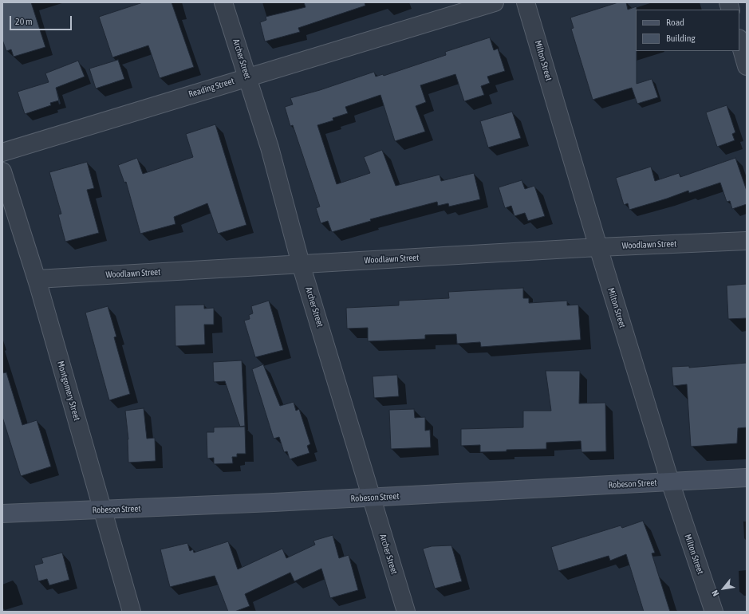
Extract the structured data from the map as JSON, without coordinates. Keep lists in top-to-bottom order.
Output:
{
  "streets": {
    "main road": ["Robeson Street"],
    "street": [
      "Archer Street",
      "Milton Street",
      "Reading Street",
      "Woodlawn Street",
      "Montgomery Street"
    ]
  },
  "crossings": [
    ["Archer Street", "Reading Street"],
    ["Archer Street", "Woodlawn Street"],
    ["Archer Street", "Robeson Street"],
    ["Milton Street", "Woodlawn Street"],
    ["Milton Street", "Robeson Street"],
    ["Woodlawn Street", "Montgomery Street"],
    ["Montgomery Street", "Robeson Street"]
  ],
  "legend": ["Road", "Building"],
  "scale_bar": "20 m",
  "north": "bottom left"
}
